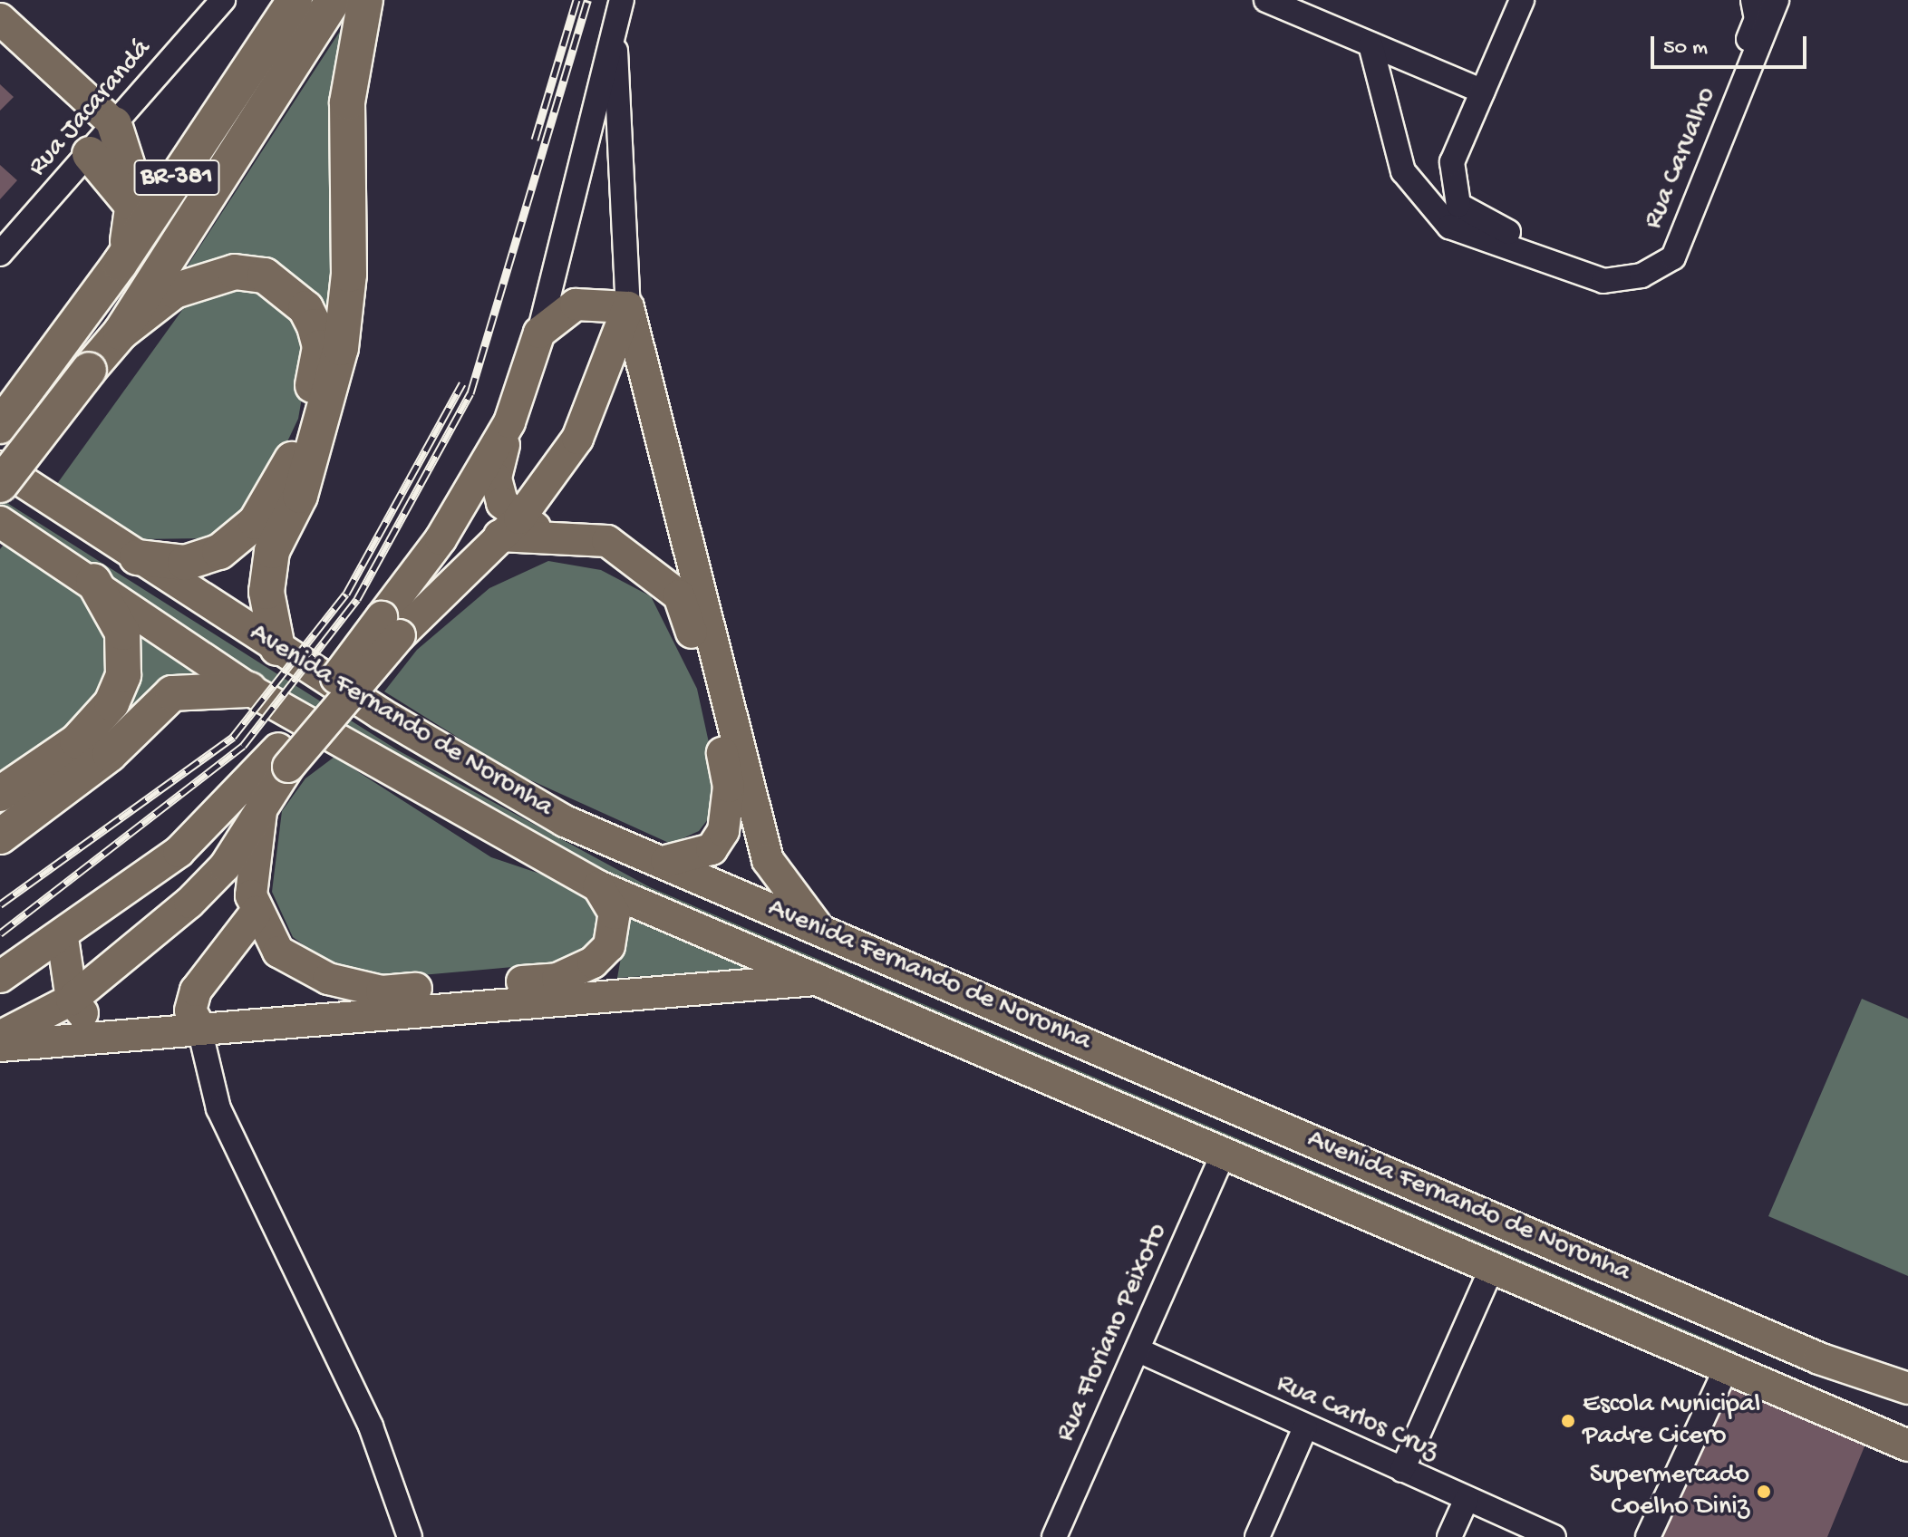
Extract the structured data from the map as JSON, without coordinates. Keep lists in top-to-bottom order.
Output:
{
  "streets": {
    "highway": ["BR-381"],
    "main road": ["Avenida Fernando de Noronha"],
    "street": [
      "Rua Jacarandá",
      "Rua Carvalho",
      "Rua Floriano Peixoto",
      "Rua Carlos Cruz"
    ]
  },
  "crossings": [
    ["Avenida Fernando de Noronha", "Rua Floriano Peixoto"],
    ["Rua Floriano Peixoto", "Rua Carlos Cruz"]
  ],
  "places": ["Escola Municipal Padre Cicero", "Supermercado Coelho Diniz"],
  "scale_bar": "50 m"
}
